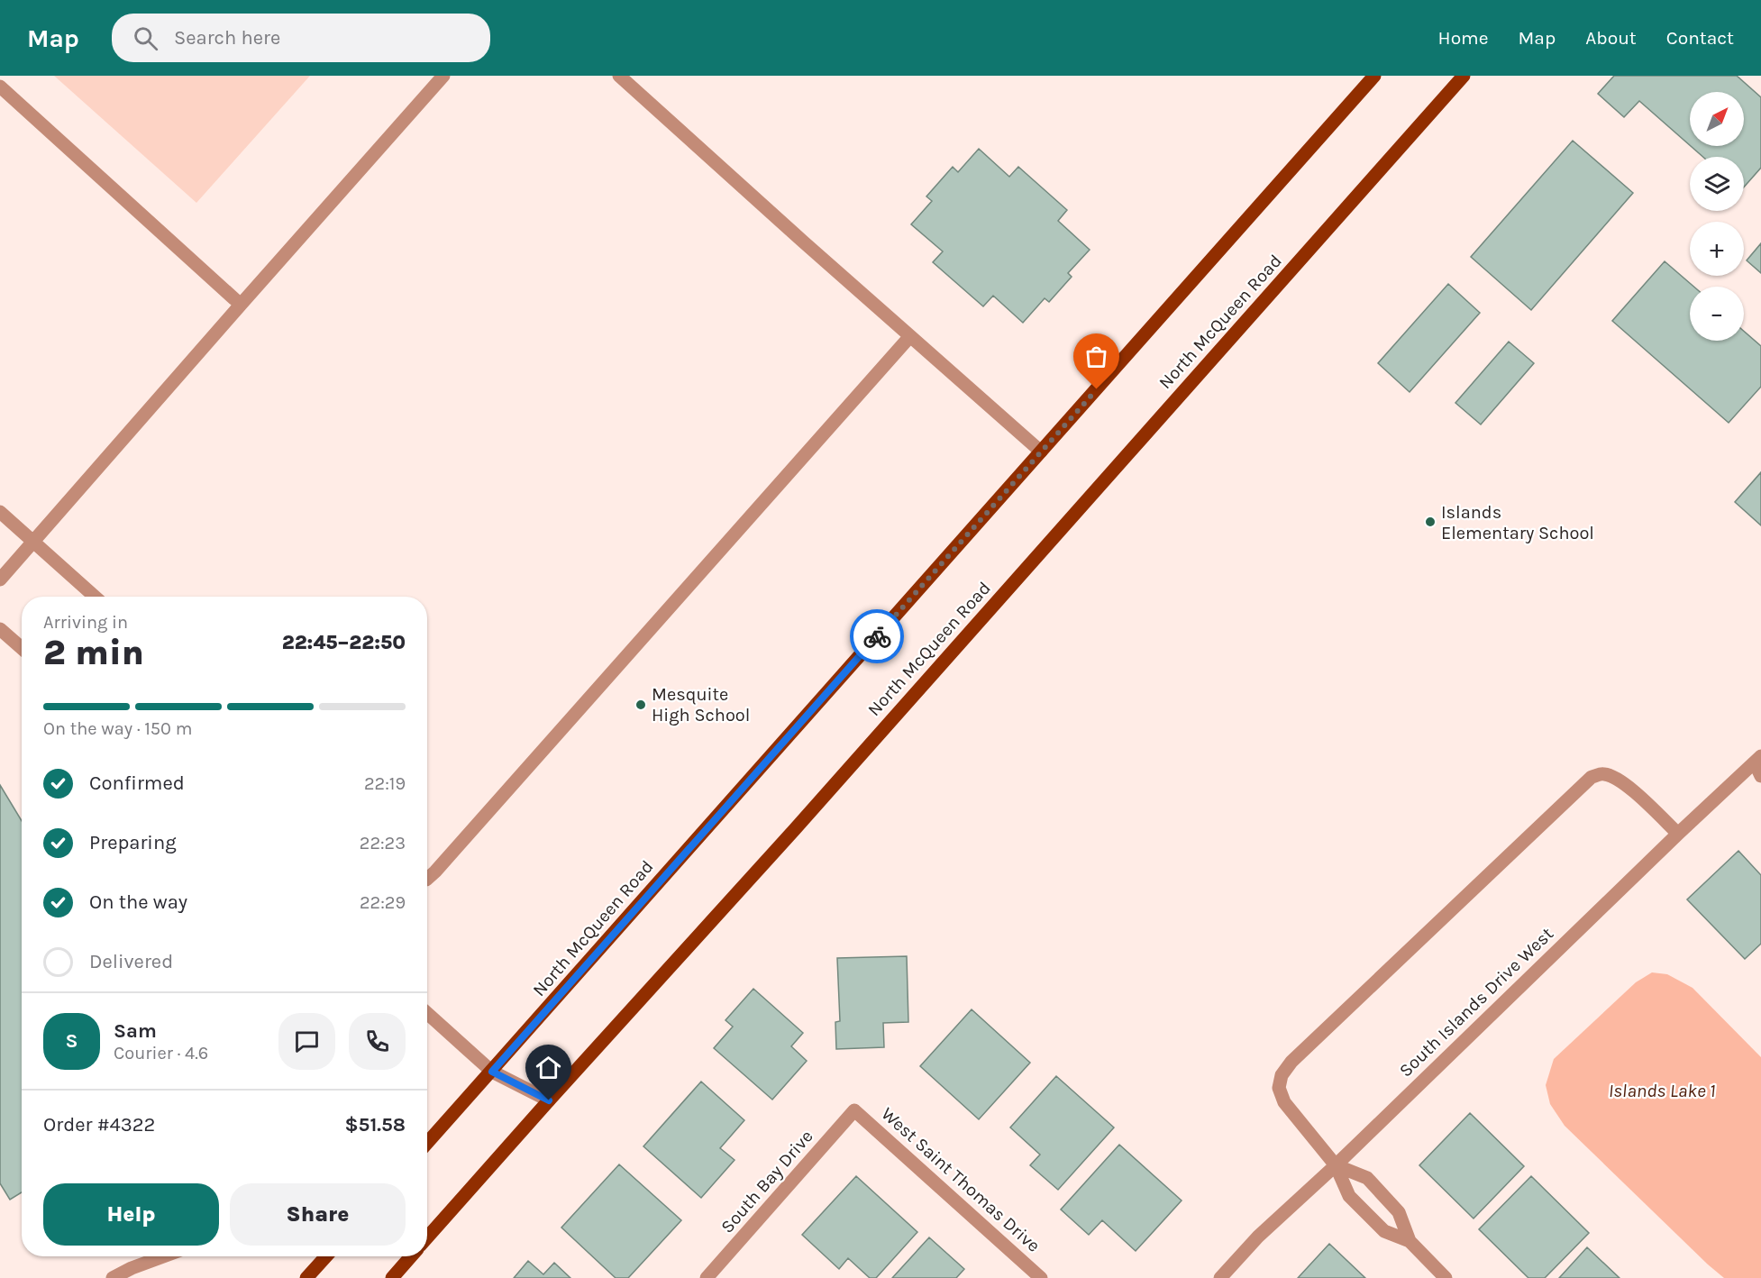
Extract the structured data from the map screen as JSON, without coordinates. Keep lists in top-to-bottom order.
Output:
{
  "streets": {
    "main road": ["North McQueen Road"],
    "street": ["South Islands Drive West", "West Saint Thomas Drive", "South Bay Drive"]
  },
  "crossings": [
    ["West Saint Thomas Drive", "South Bay Drive"]
  ],
  "water": ["Islands Lake 1"],
  "places": ["Islands Elementary School", "Mesquite High School"],
  "north": "top right",
  "page": {
    "header": "Map",
    "search": "Search here",
    "nav": [
      "Home",
      "Map",
      "About",
      "Contact"
    ],
    "map_buttons": ["+", "−"],
    "heading": ["2 min", "Arriving in", "22:45–22:50"],
    "panel": [
      "Sam",
      "Courier · 4.6",
      "Order #4322",
      "$51.58"
    ],
    "bar": "On the way · 150 m",
    "list": [
      ["Confirmed", "22:19"],
      ["Preparing", "22:23"],
      ["On the way", "22:29"],
      "Delivered"
    ],
    "round": "S",
    "buttons": ["Help", "Share"]
  }
}
